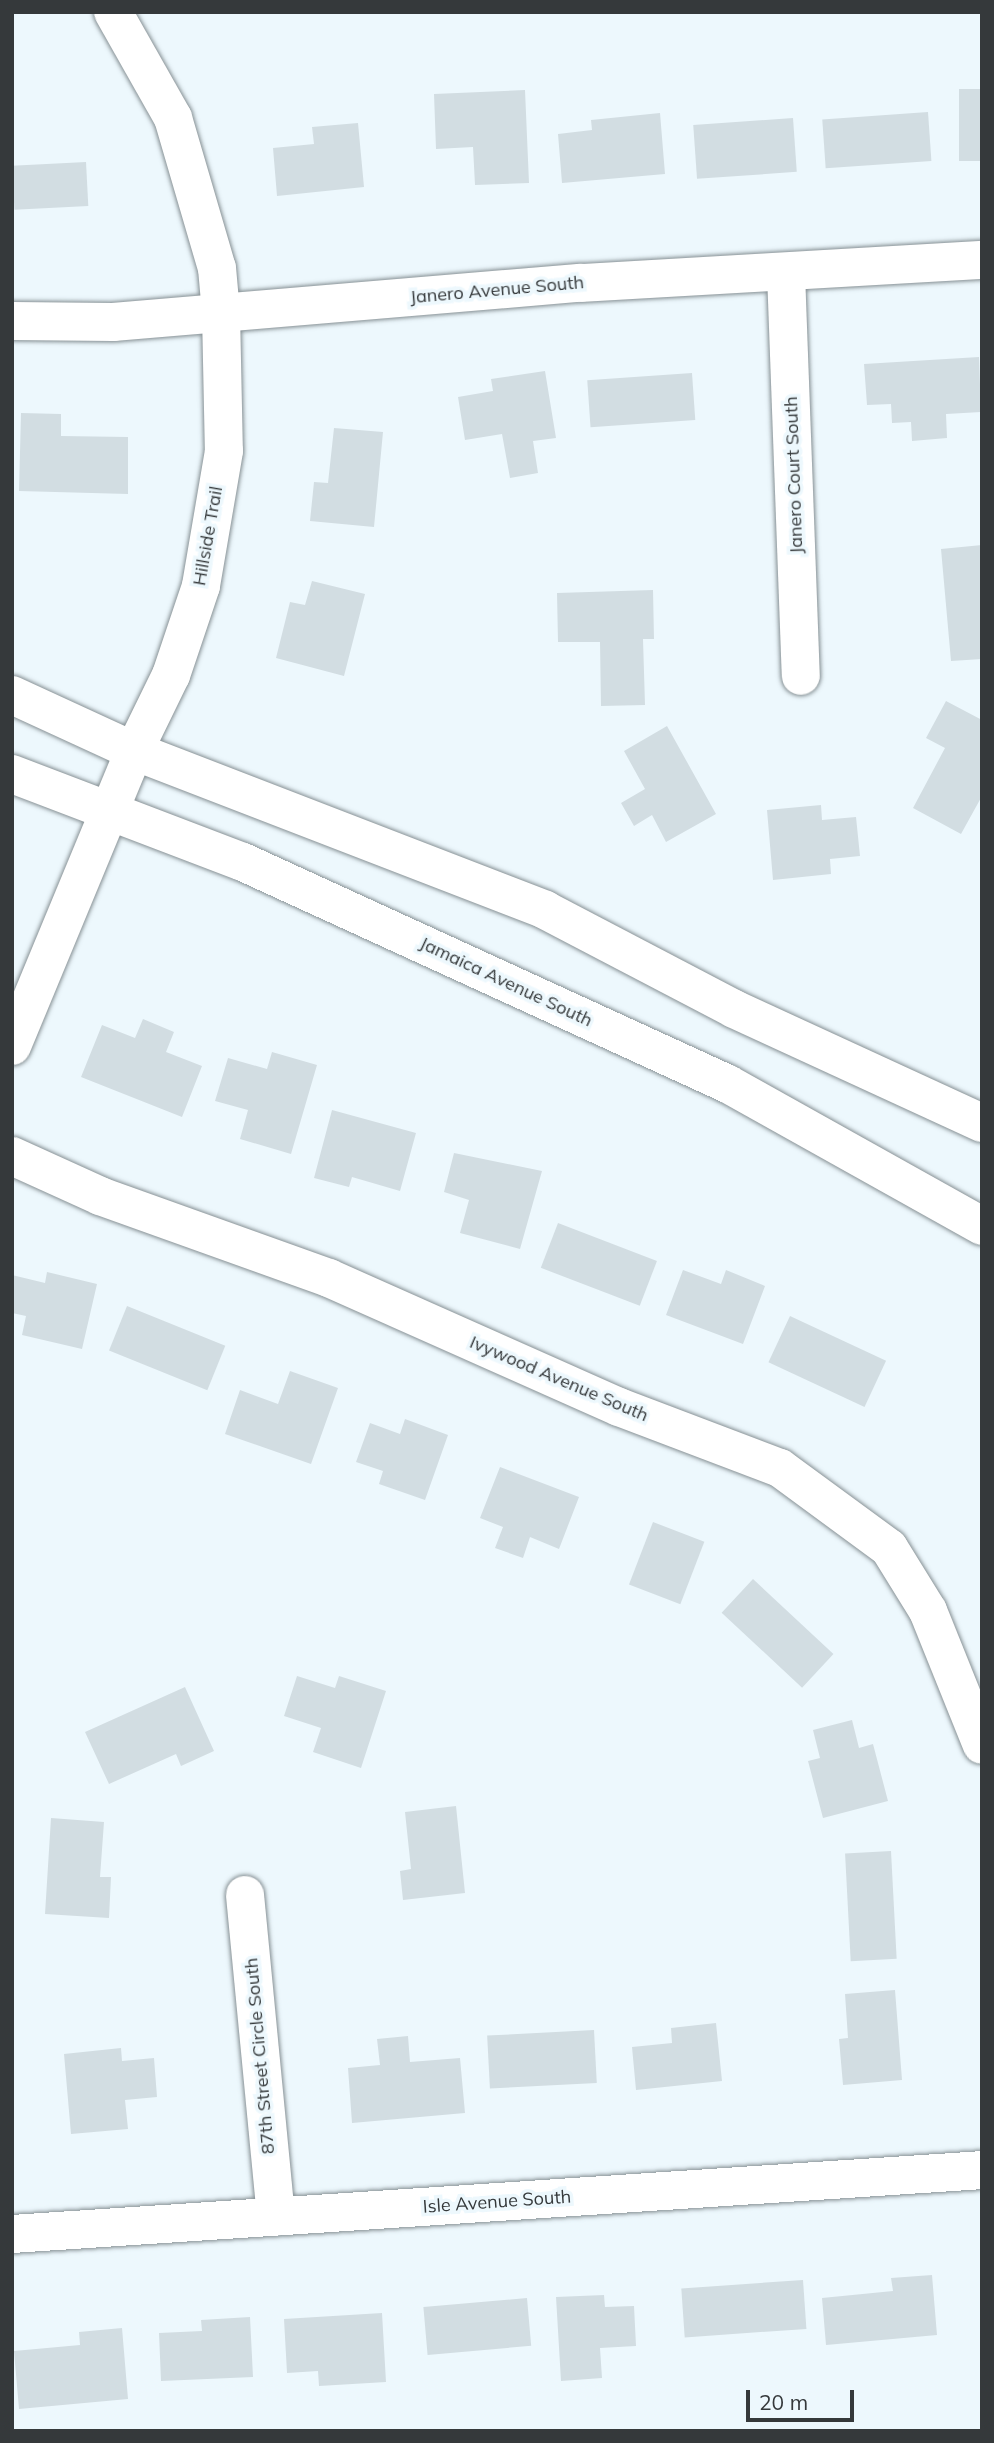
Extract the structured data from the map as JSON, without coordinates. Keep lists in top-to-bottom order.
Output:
{
  "streets": {
    "street": [
      "Janero Avenue South",
      "Janero Court South",
      "Hillside Trail",
      "Jamaica Avenue South",
      "Ivywood Avenue South",
      "87th Street Circle South",
      "Isle Avenue South"
    ]
  },
  "crossings": [
    ["Janero Avenue South", "Janero Court South"],
    ["Janero Avenue South", "Hillside Trail"],
    ["Hillside Trail", "Jamaica Avenue South"],
    ["87th Street Circle South", "Isle Avenue South"]
  ],
  "scale_bar": "20 m"
}
